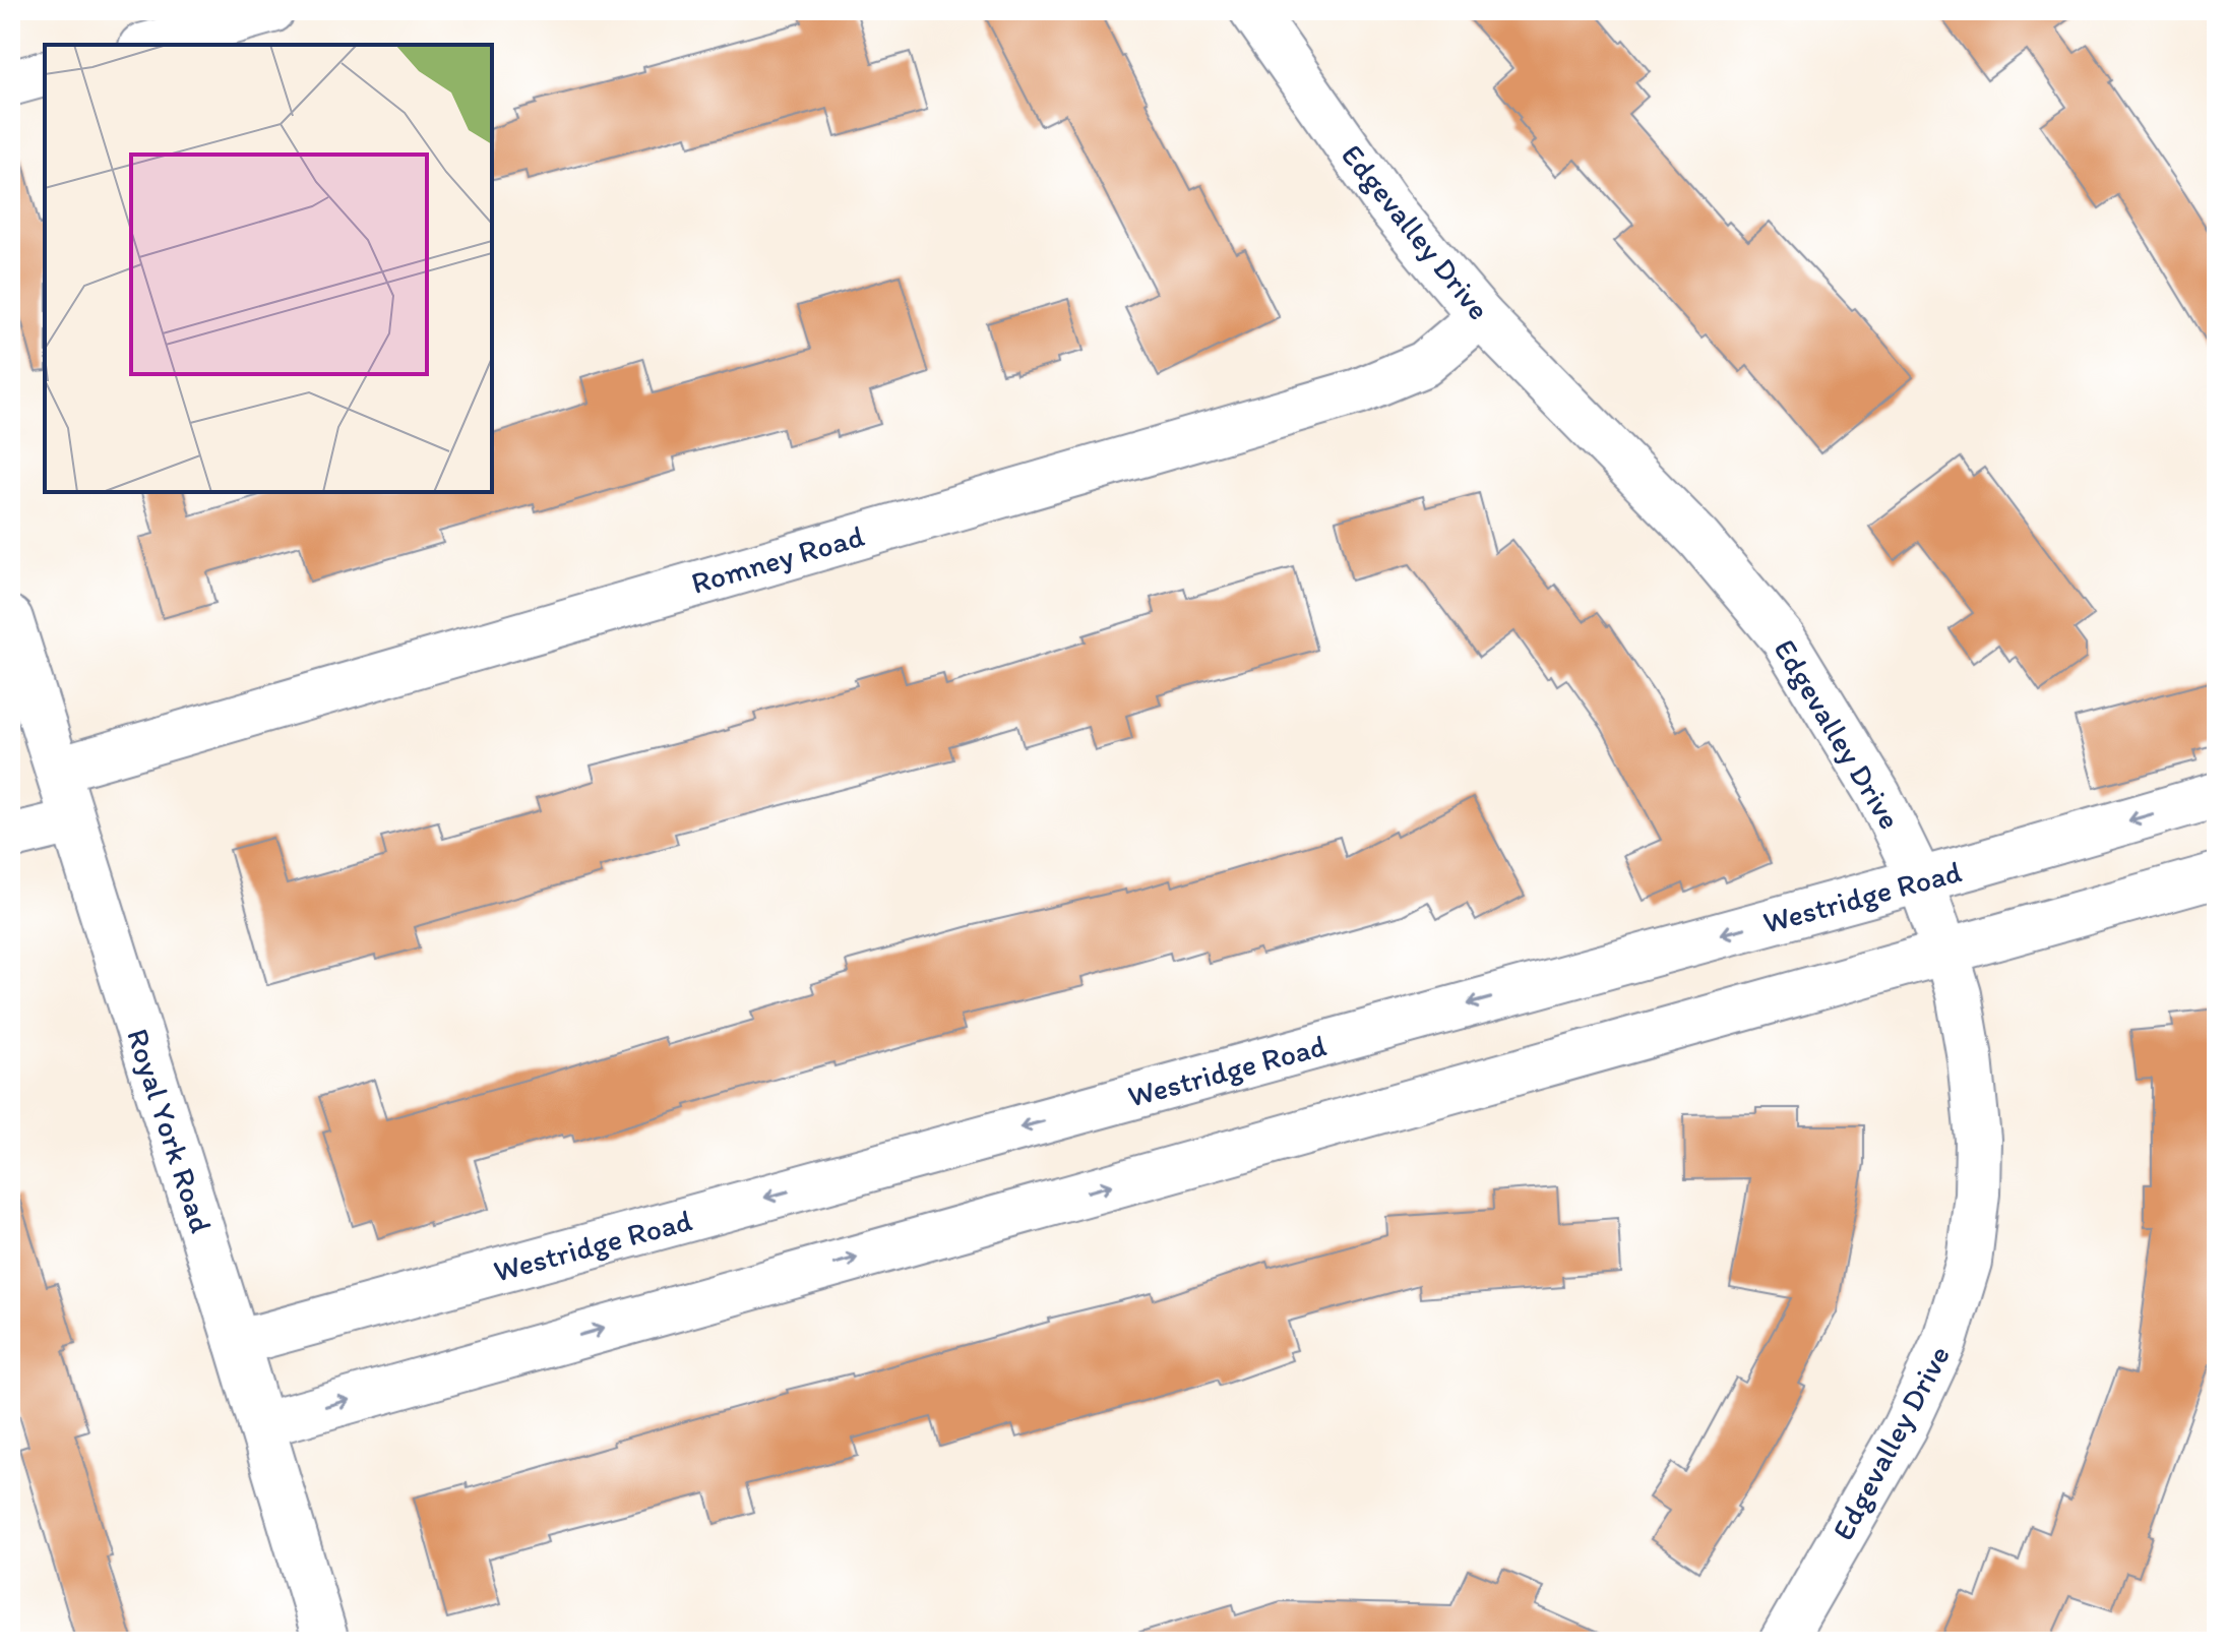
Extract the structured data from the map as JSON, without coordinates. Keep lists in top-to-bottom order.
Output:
{
  "streets": {
    "street": [
      "Edgevalley Drive",
      "Romney Road",
      "Westridge Road",
      "Royal York Road"
    ]
  },
  "crossings": [
    ["Edgevalley Drive", "Romney Road"],
    ["Edgevalley Drive", "Westridge Road"],
    ["Romney Road", "Royal York Road"],
    ["Westridge Road", "Royal York Road"]
  ]
}
